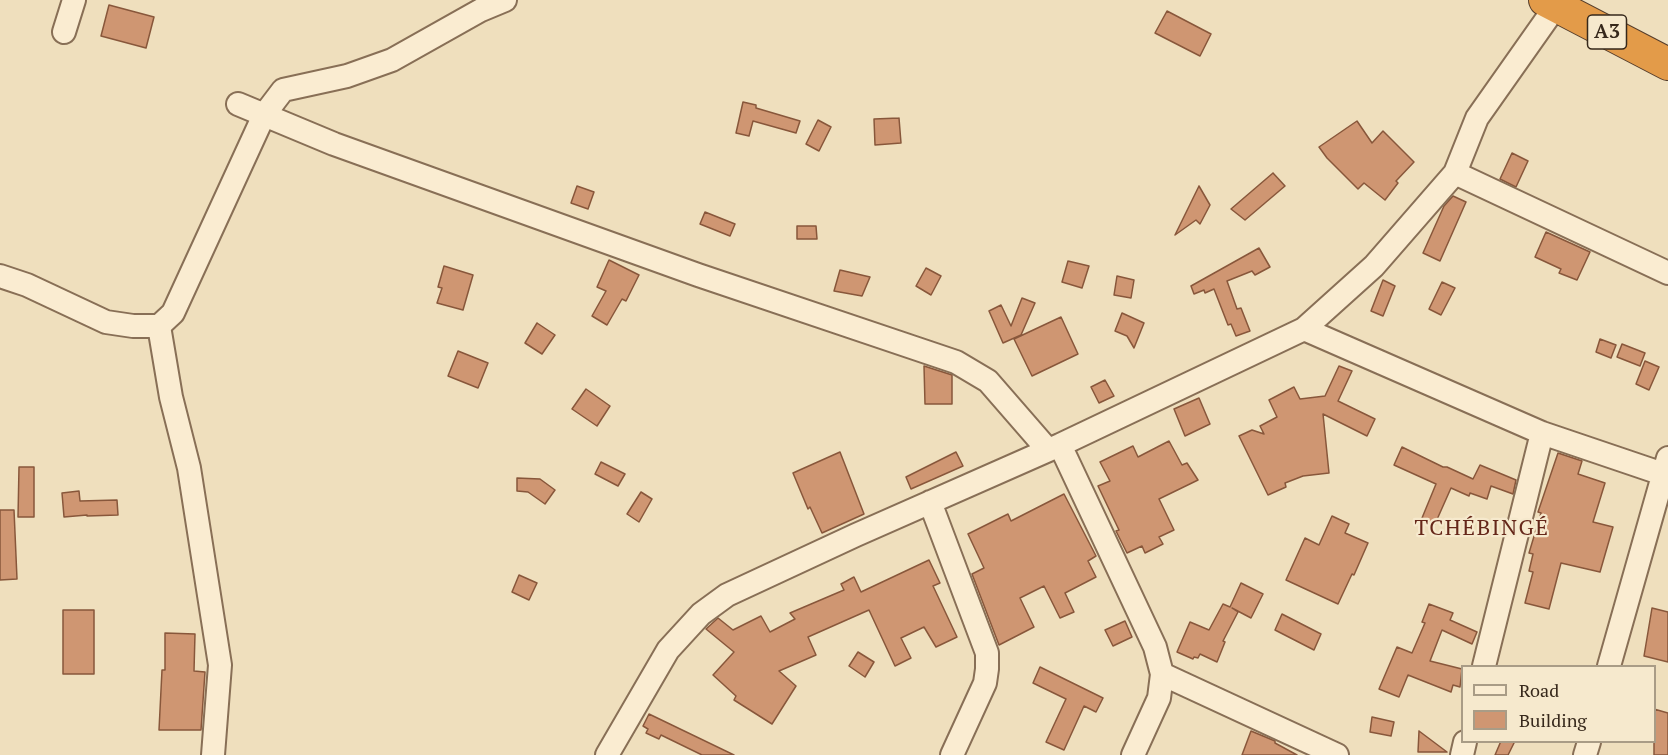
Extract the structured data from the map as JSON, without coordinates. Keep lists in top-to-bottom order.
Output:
{
  "streets": {
    "highway": ["A3"]
  },
  "districts": ["TCHÉBINGÉ"],
  "legend": ["Road", "Building"]
}
